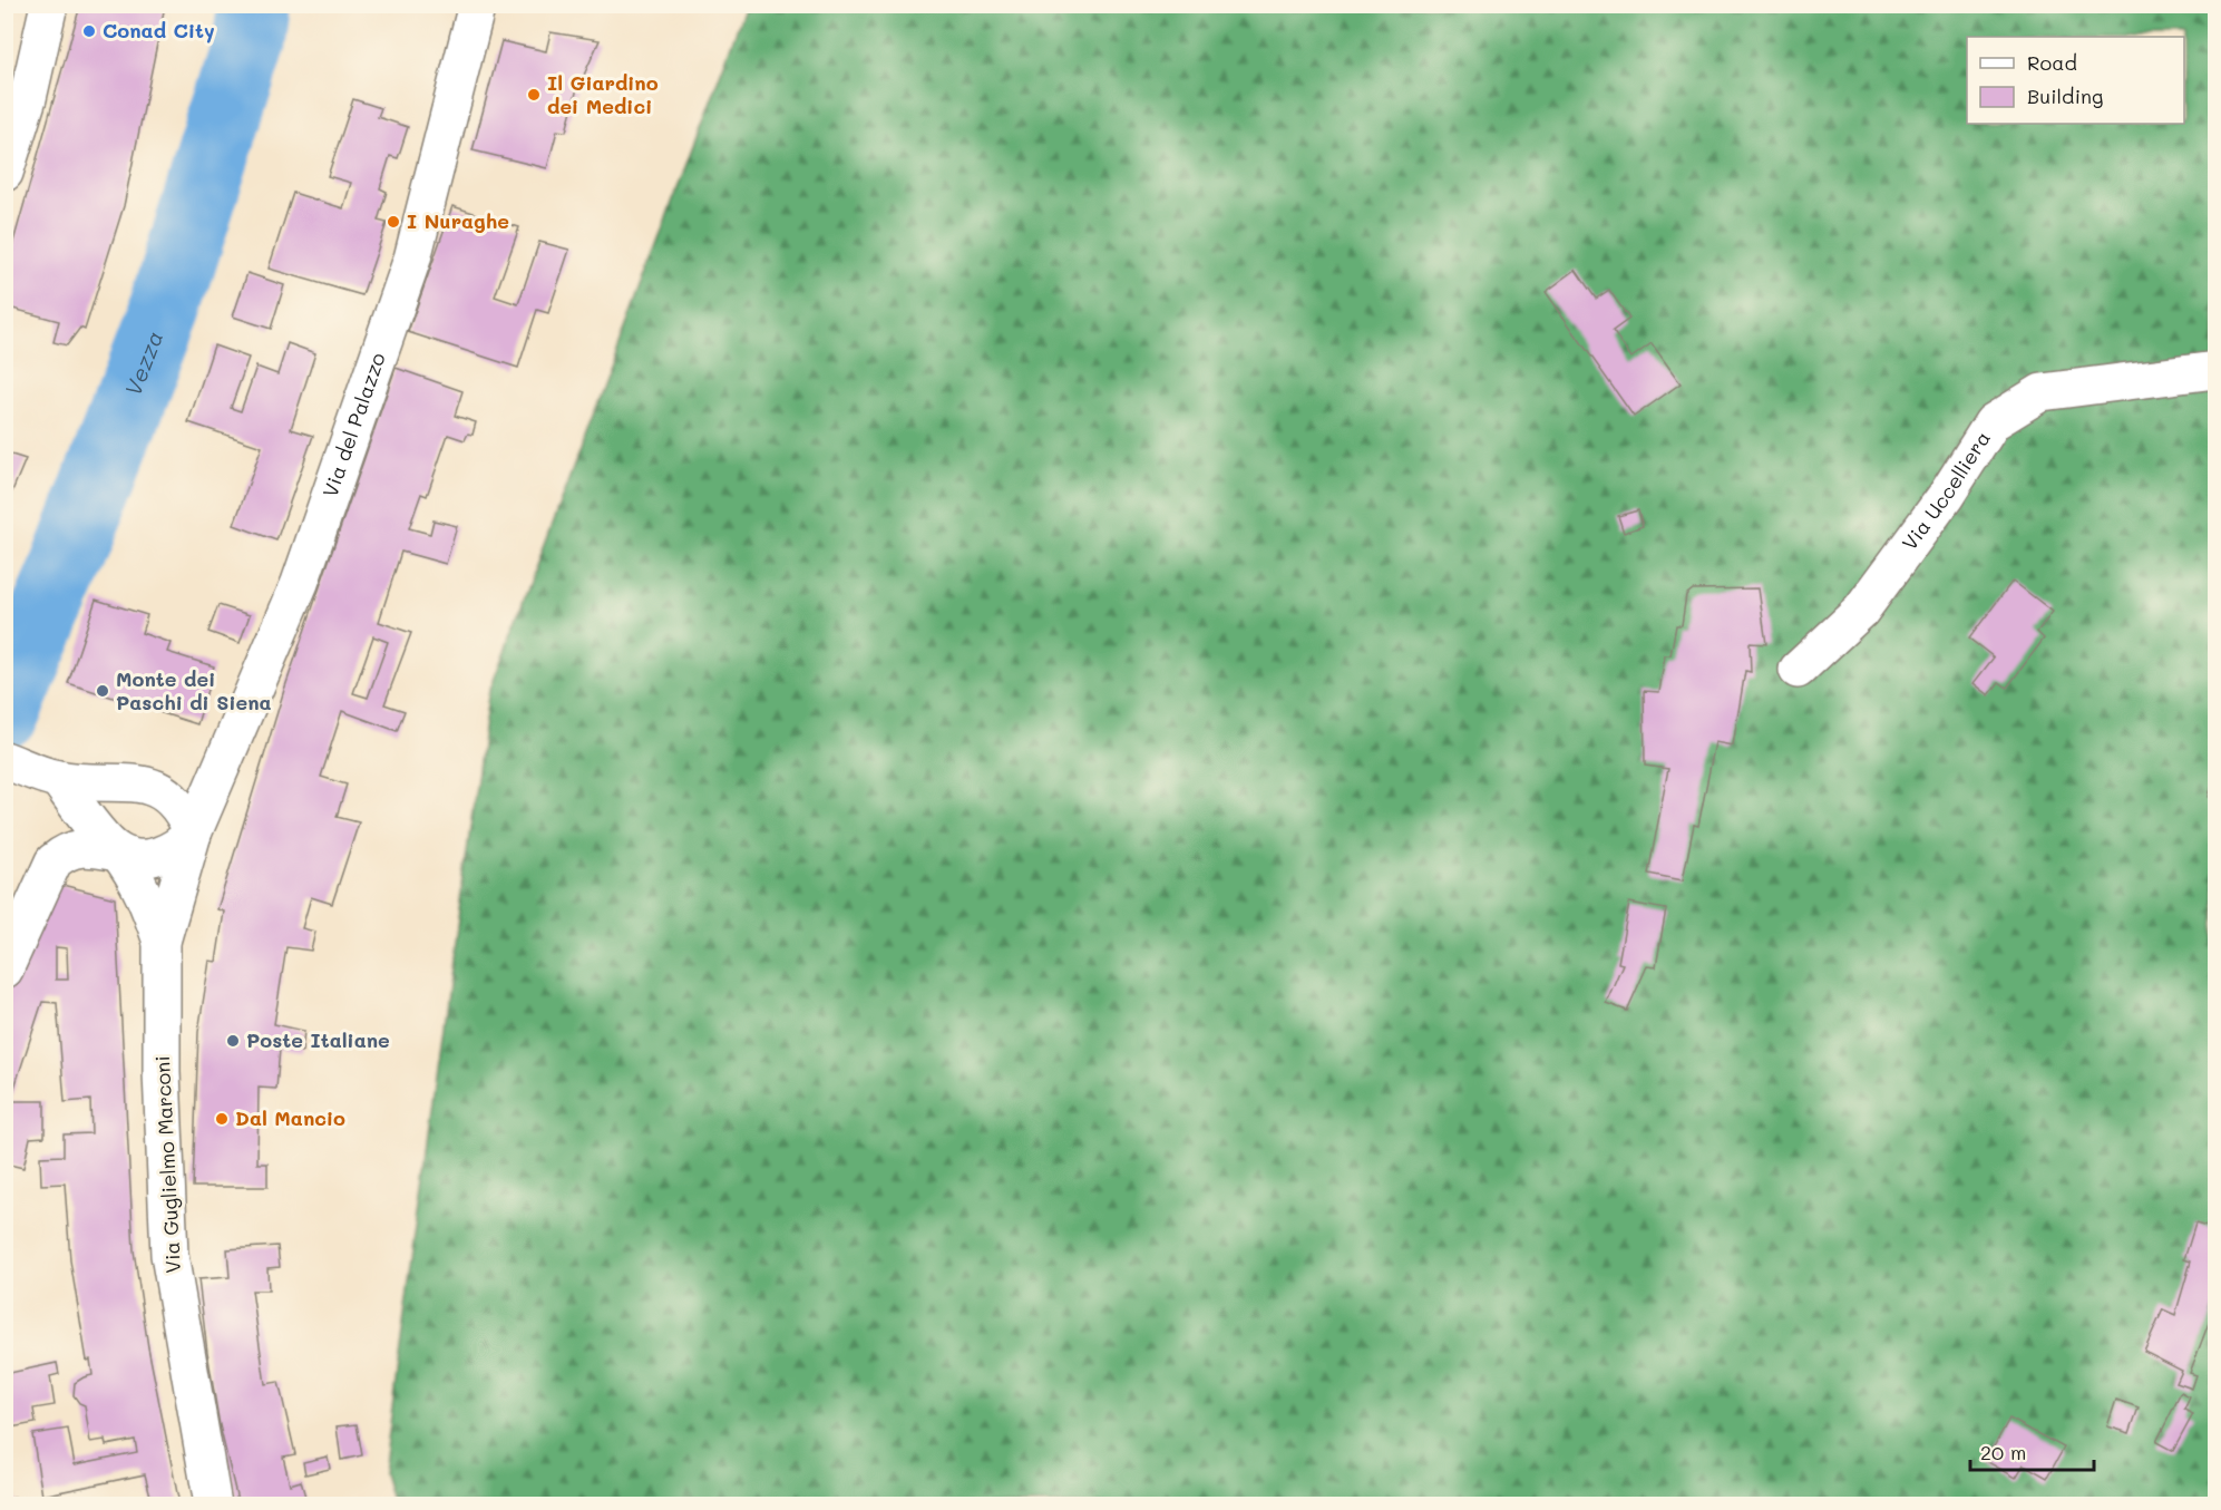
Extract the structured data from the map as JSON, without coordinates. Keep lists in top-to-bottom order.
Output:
{
  "streets": {
    "main road": ["Via del Palazzo", "Via Uccelliera", "Via Guglielmo Marconi"]
  },
  "crossings": [
    ["Via del Palazzo", "Via Guglielmo Marconi"]
  ],
  "water": ["Vezza"],
  "places": [
    "Conad City",
    "Il Giardino dei Medici",
    "I Nuraghe",
    "Monte dei Paschi di Siena",
    "Poste Italiane",
    "Dal Mancio"
  ],
  "legend": ["Road", "Building"],
  "scale_bar": "20 m"
}
